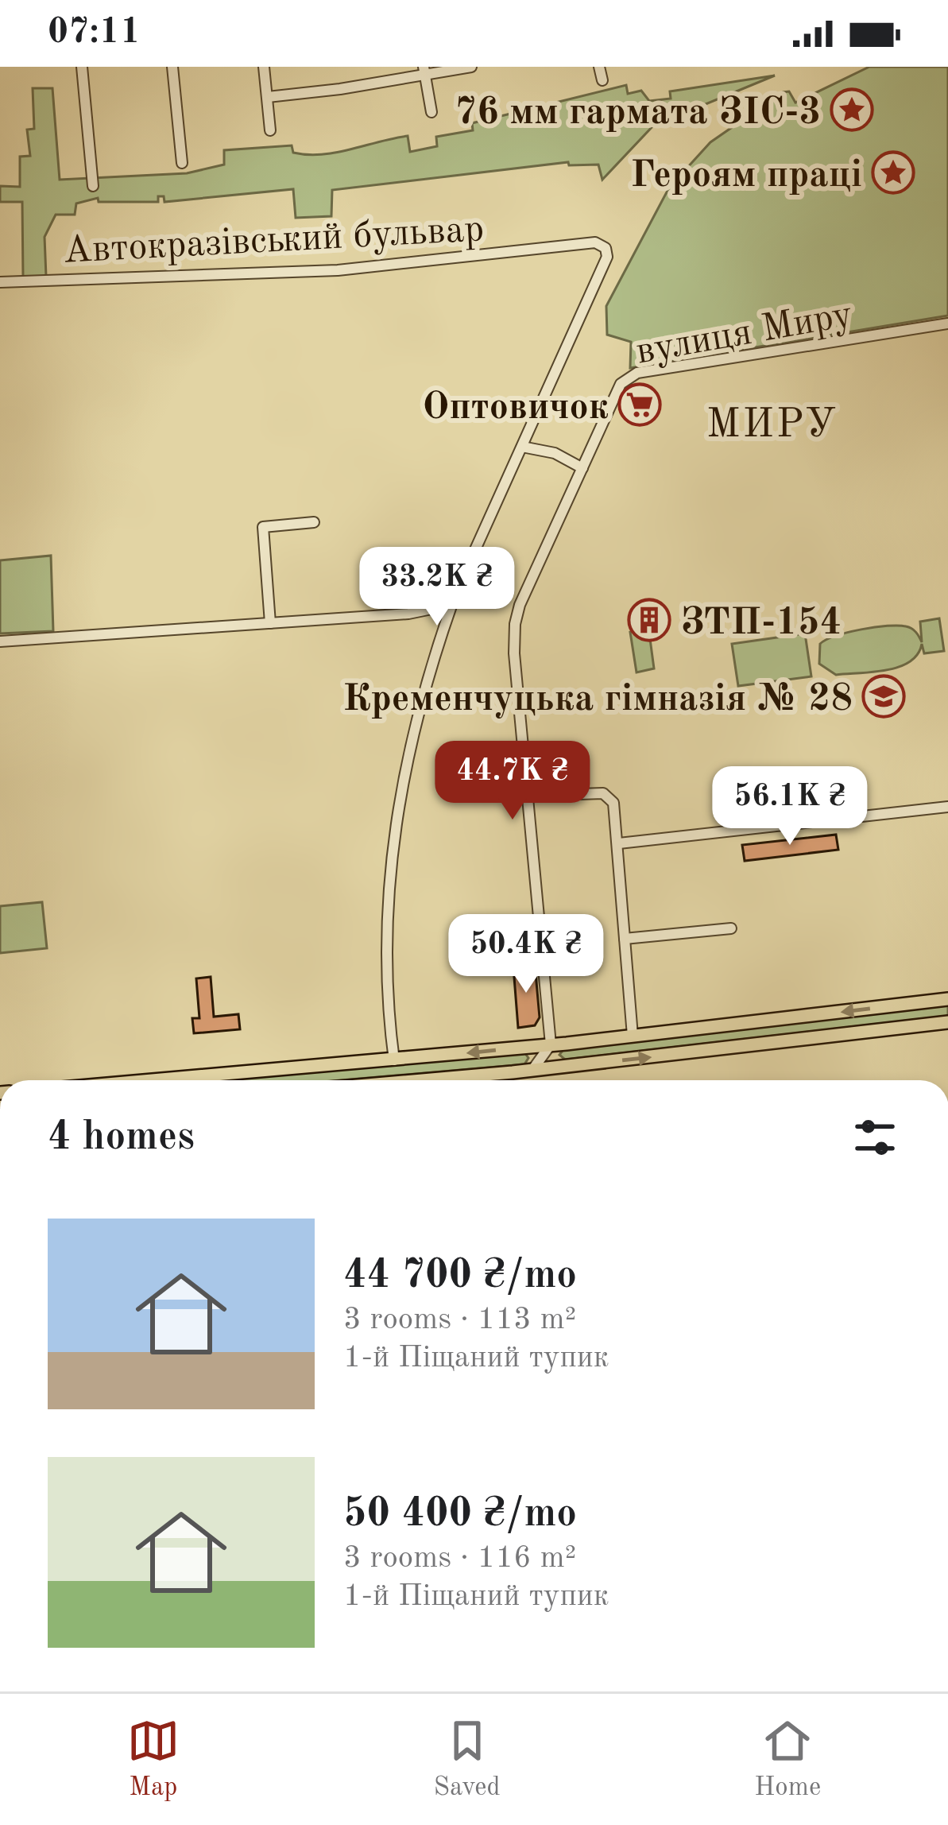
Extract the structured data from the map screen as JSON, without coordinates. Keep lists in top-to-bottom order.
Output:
{
  "streets": {
    "street": ["Автокразівський бульвар", "вулиця Миру"]
  },
  "districts": ["МИРУ"],
  "places": {
    "place": ["76 мм гармата ЗІС-3", "Героям працi"],
    "supermarket": ["Оптовичок"],
    "building": ["ЗТП-154"],
    "school or university": ["Кременчуцька гімназія № 28"]
  },
  "page": {
    "status": "07:11",
    "price": [
      "33.2K ₴",
      "44.7K ₴",
      "56.1K ₴",
      "50.4K ₴"
    ],
    "heading": "4 homes",
    "list": [
      {
        "name": "44 700 ₴/mo",
        "note": "3 rooms · 113 m² · 1-й Піщаний тупик"
      },
      {
        "name": "50 400 ₴/mo",
        "note": "3 rooms · 116 m² · 1-й Піщаний тупик"
      }
    ],
    "tabs": ["Map", "Saved", "Home"]
  }
}
